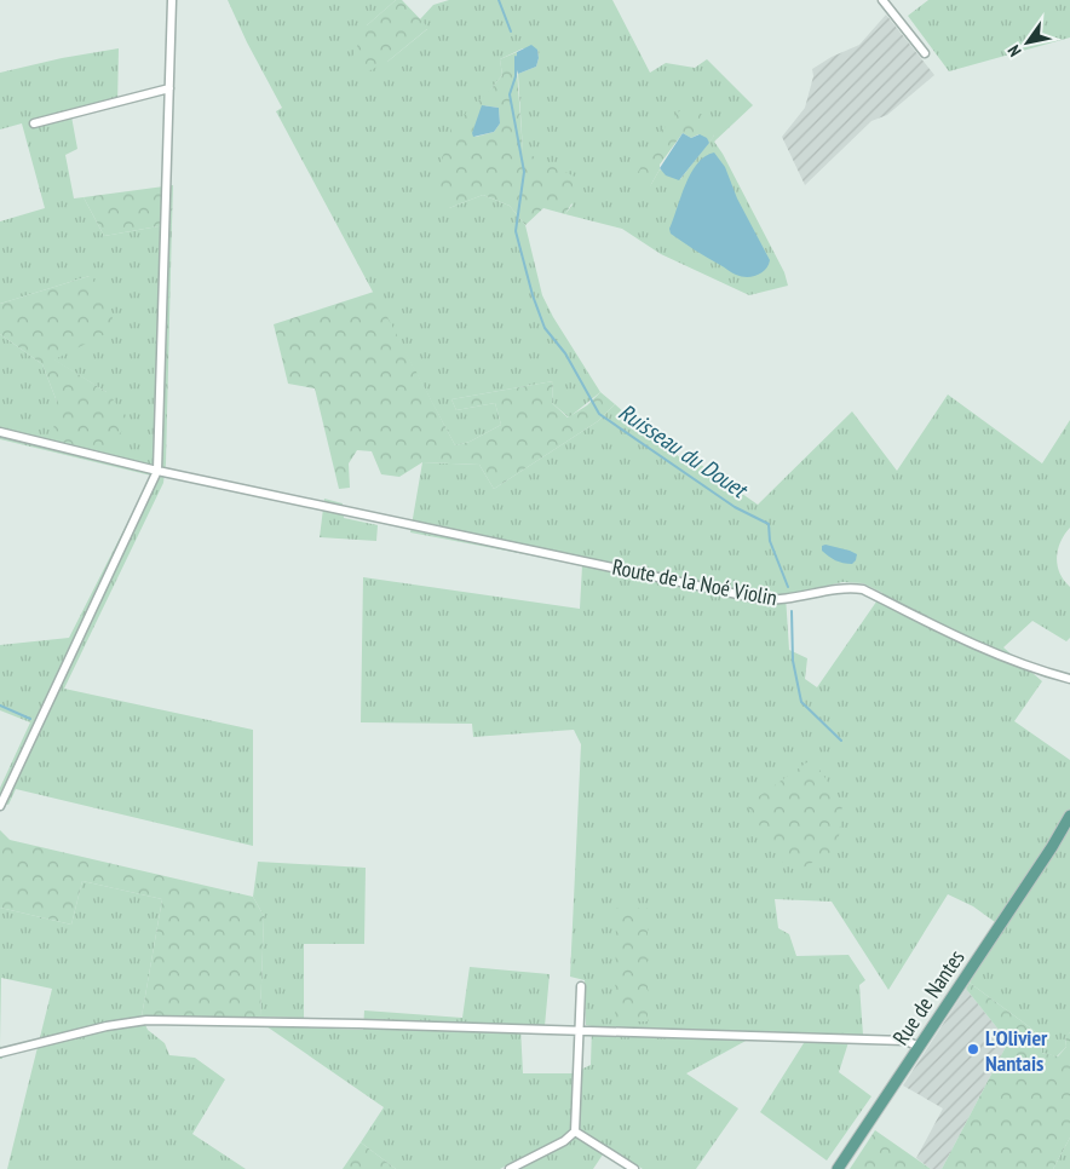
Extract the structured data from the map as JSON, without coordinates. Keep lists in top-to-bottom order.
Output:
{
  "streets": {
    "main road": ["Rue de Nantes"],
    "street": ["Route de la Noé Violin"]
  },
  "water": ["Ruisseau du Douet"],
  "places": ["L'Olivier Nantais"],
  "north": "bottom left"
}
